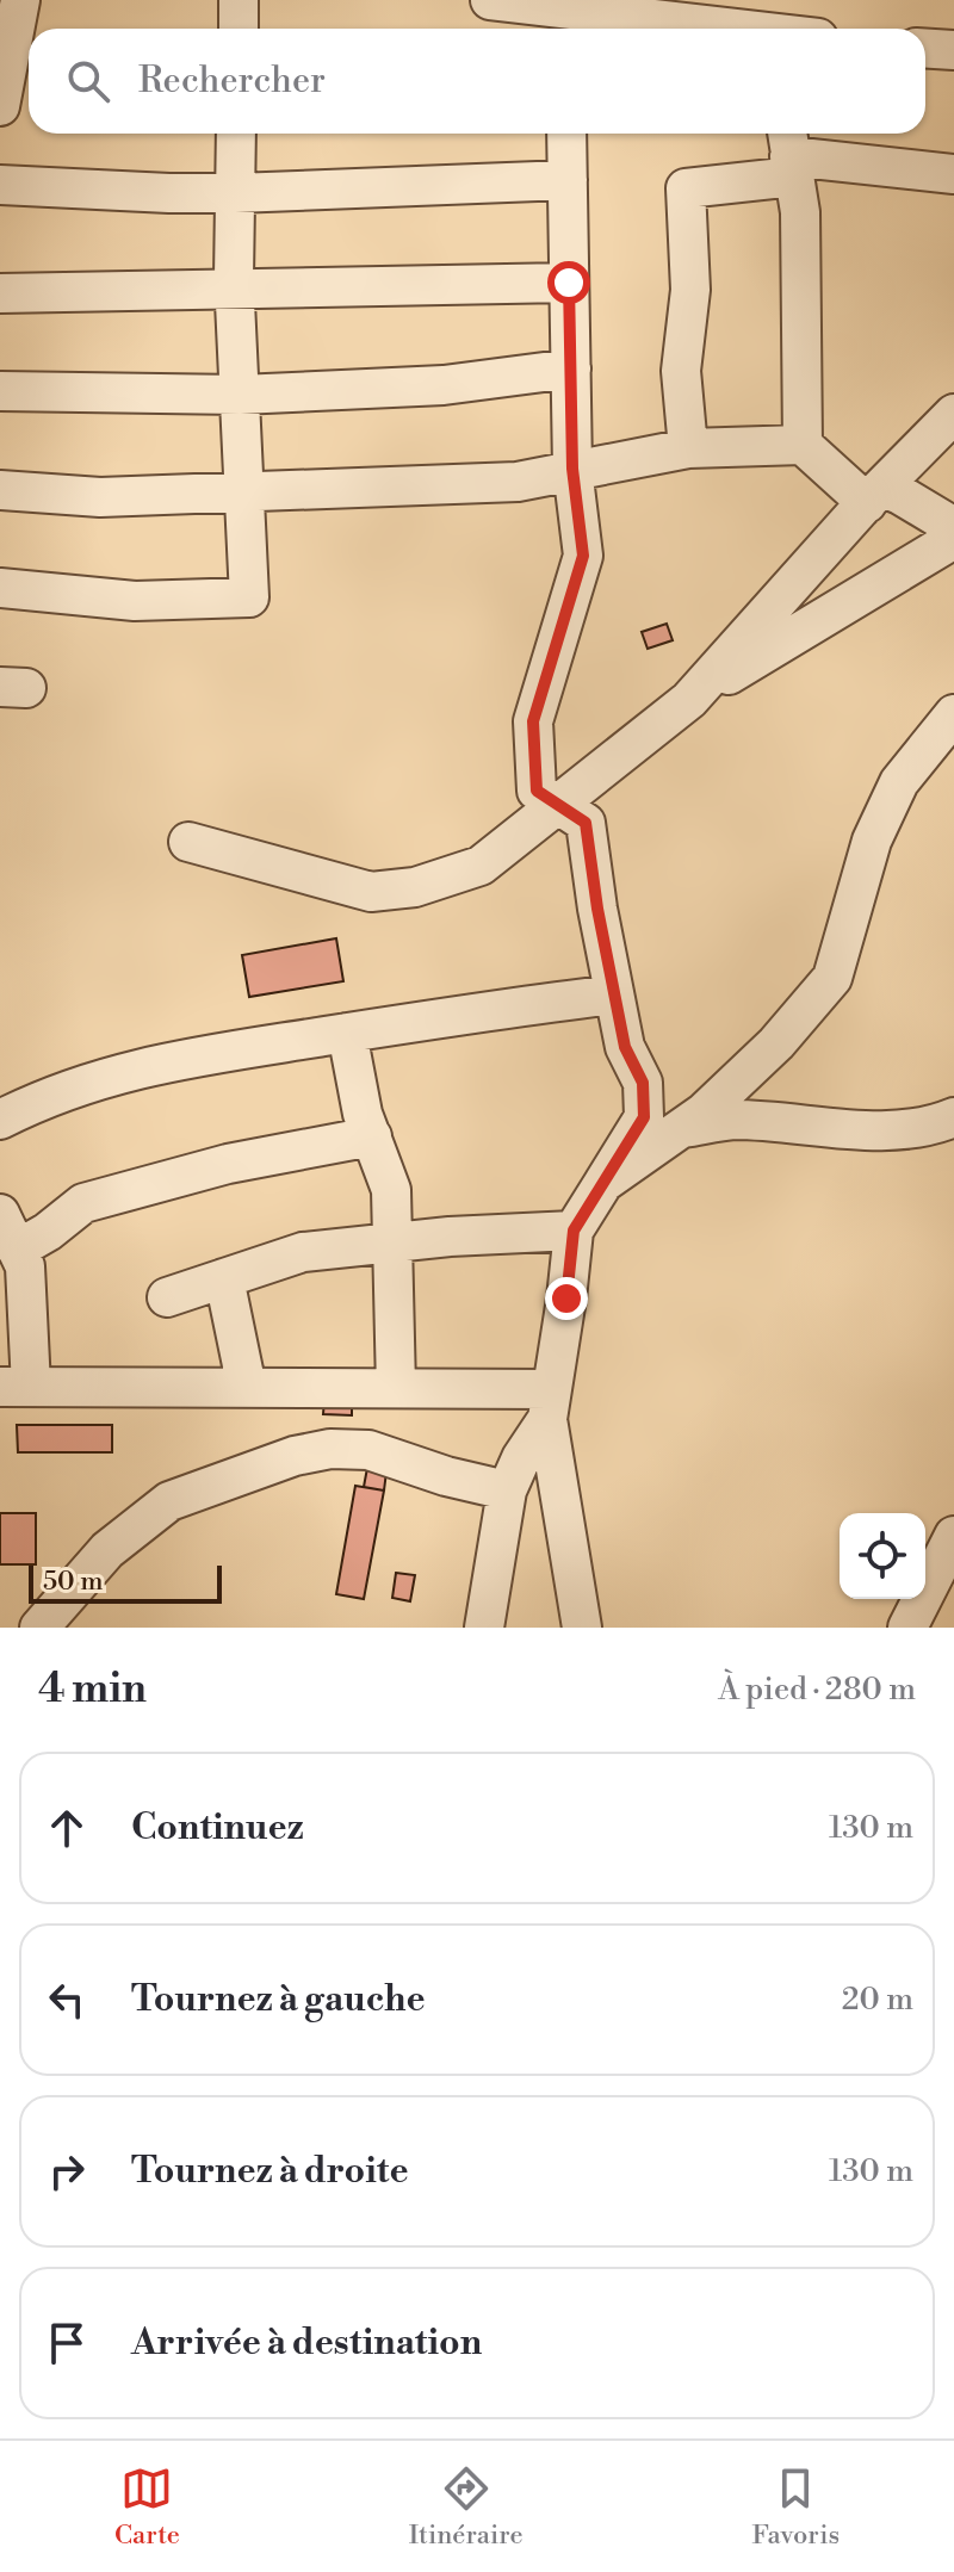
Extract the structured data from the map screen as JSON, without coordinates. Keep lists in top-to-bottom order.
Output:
{
  "scale_bar": "50 m",
  "page": {
    "search": "Rechercher",
    "scale": "50 m",
    "heading": ["4 min", "À pied · 280 m"],
    "list": [
      ["Continuez", "130 m"],
      ["Tournez à gauche", "20 m"],
      ["Tournez à droite", "130 m"],
      "Arrivée à destination"
    ],
    "nav": ["Carte", "Itinéraire", "Favoris"]
  }
}
